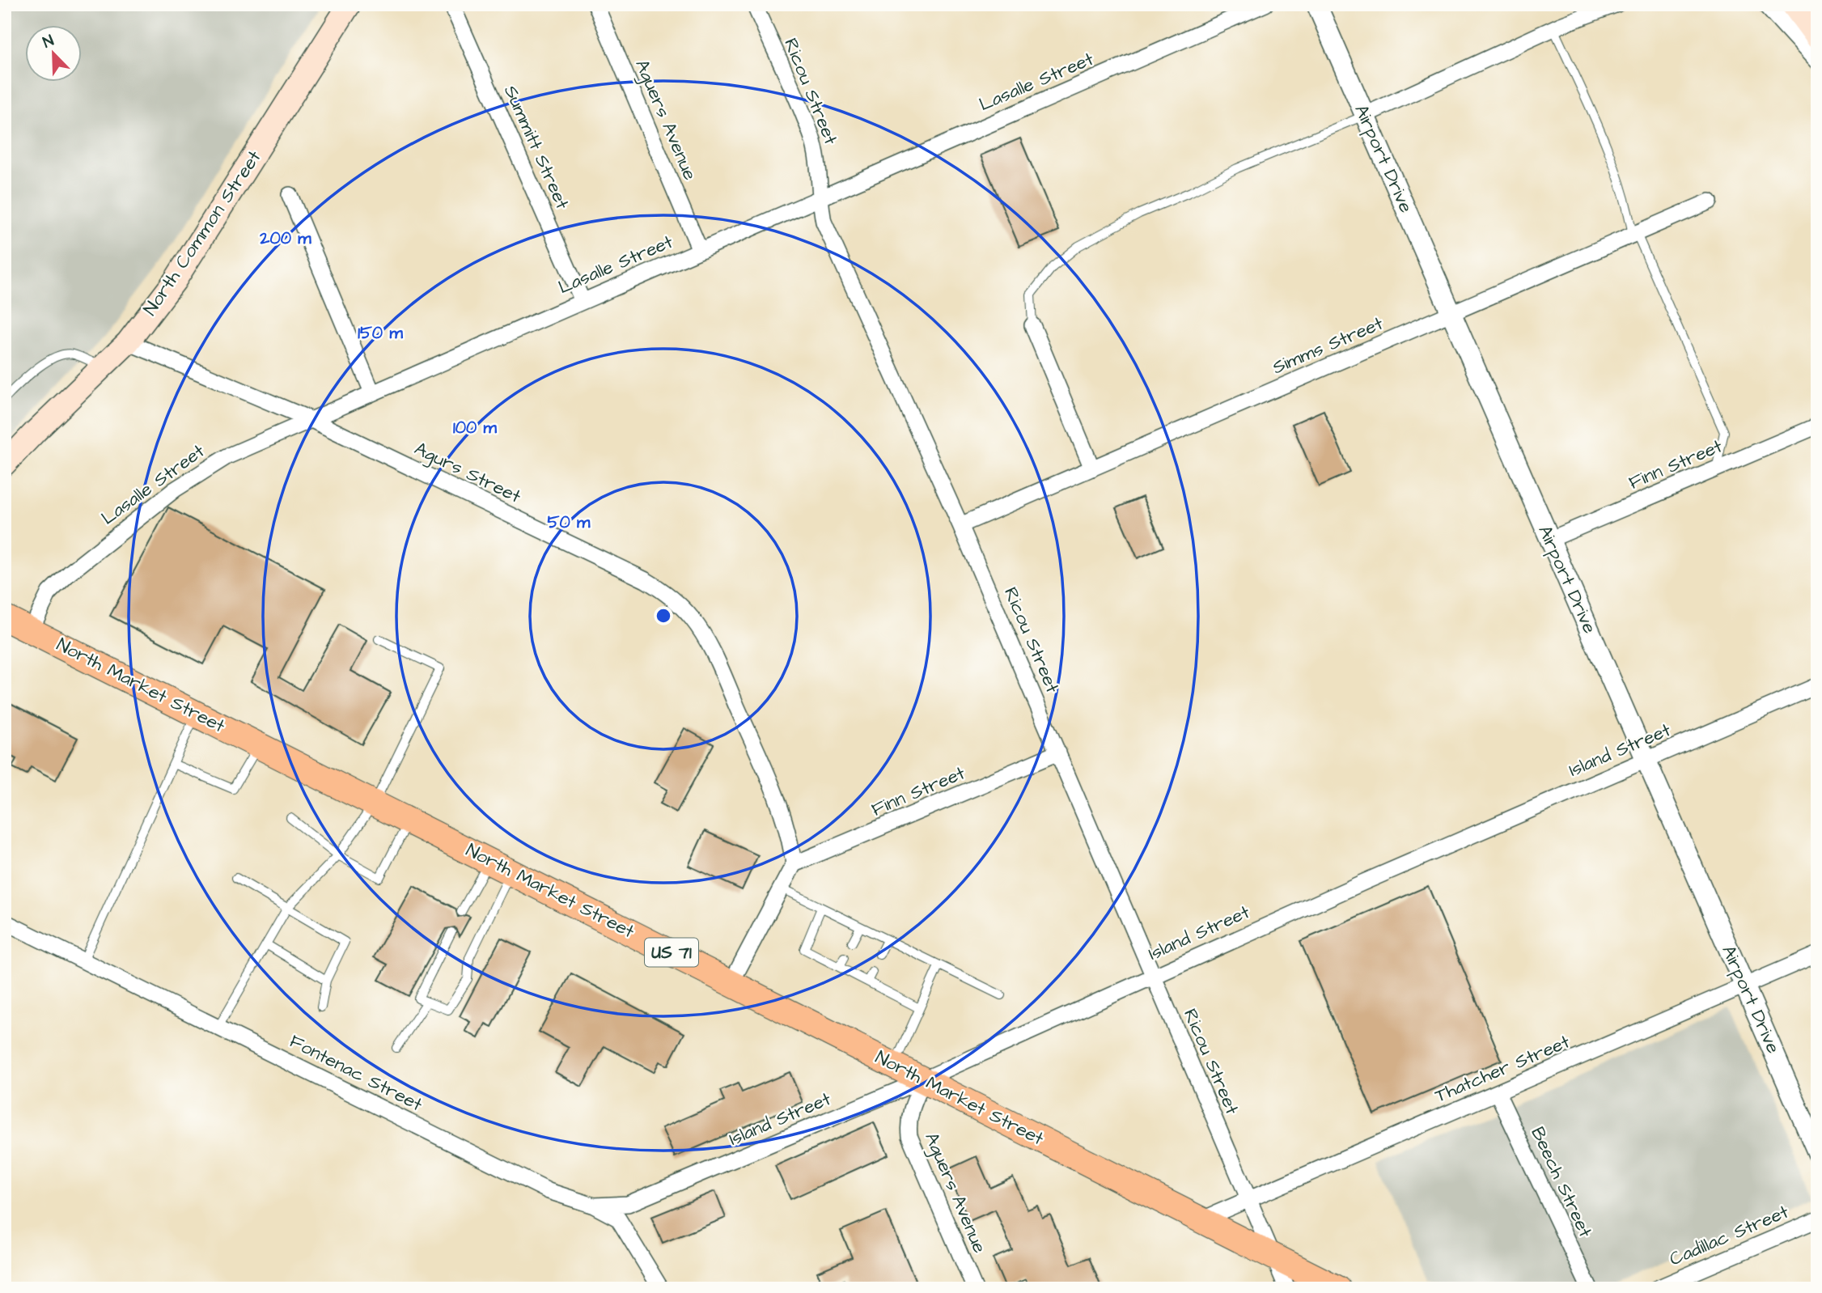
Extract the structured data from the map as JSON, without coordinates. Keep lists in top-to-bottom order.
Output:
{
  "streets": {
    "main road": ["North Common Street", "North Market Street", "US 71"],
    "street": [
      "Lasalle Street",
      "Ricou Street",
      "Aguers Avenue",
      "Summitt Street",
      "Airport Drive",
      "Simms Street",
      "Finn Street",
      "Agurs Street",
      "Island Street",
      "Thatcher Street",
      "Fontenac Street",
      "Beech Street",
      "Cadillac Street"
    ]
  },
  "crossings": [
    ["Lasalle Street", "Ricou Street"],
    ["Lasalle Street", "Aguers Avenue"],
    ["Lasalle Street", "Summitt Street"],
    ["Lasalle Street", "Agurs Street"],
    ["Lasalle Street", "North Market Street"],
    ["Ricou Street", "Simms Street"],
    ["Ricou Street", "Finn Street"],
    ["Ricou Street", "North Market Street"],
    ["Ricou Street", "Island Street"],
    ["Ricou Street", "Thatcher Street"],
    ["Aguers Avenue", "North Market Street"],
    ["Aguers Avenue", "Island Street"],
    ["Airport Drive", "Simms Street"],
    ["Airport Drive", "Finn Street"],
    ["Airport Drive", "Island Street"],
    ["Airport Drive", "Thatcher Street"],
    ["North Common Street", "Agurs Street"],
    ["Finn Street", "Agurs Street"],
    ["North Market Street", "Island Street"],
    ["North Market Street", "Thatcher Street"],
    ["Island Street", "Fontenac Street"],
    ["Thatcher Street", "Beech Street"]
  ],
  "north": "top left",
  "rings": [
    "200 m",
    "150 m",
    "100 m",
    "50 m"
  ]
}
